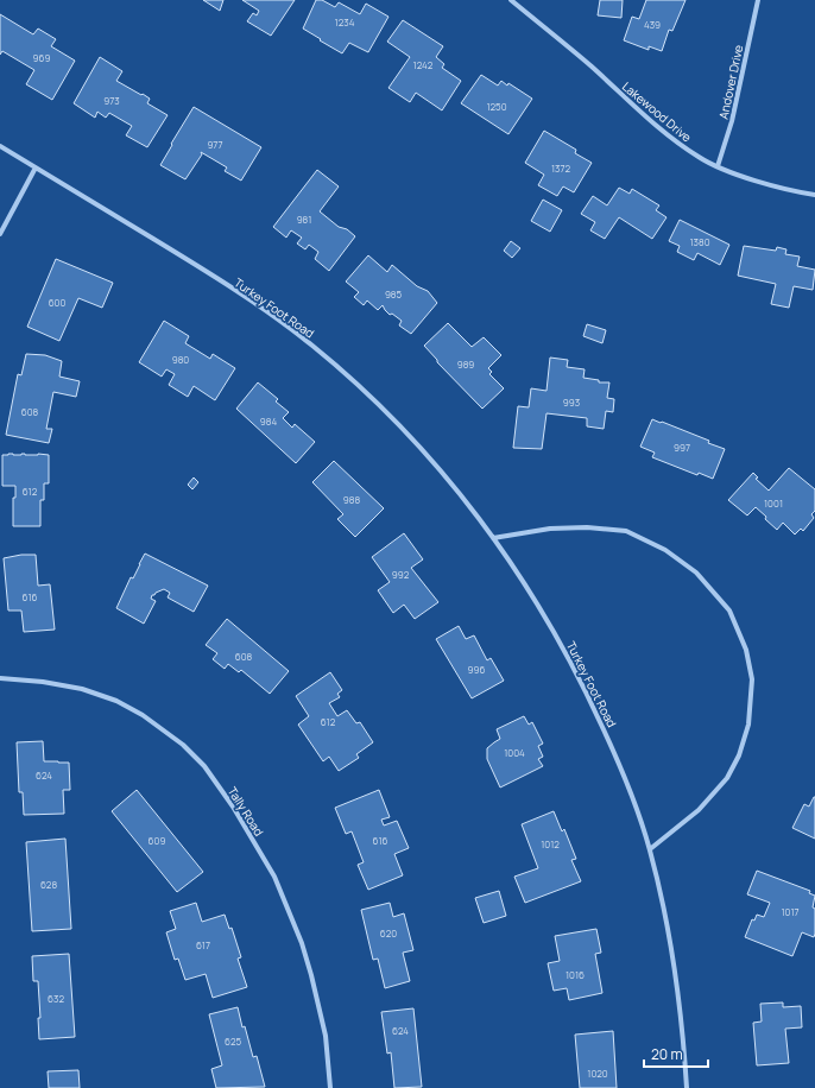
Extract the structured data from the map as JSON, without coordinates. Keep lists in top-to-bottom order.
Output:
{
  "streets": {
    "street": [
      "Andover Drive",
      "Lakewood Drive",
      "Turkey Foot Road",
      "Tally Road"
    ]
  },
  "crossings": [
    ["Andover Drive", "Lakewood Drive"]
  ],
  "house_numbers": [
    "1234",
    "439",
    "969",
    "1242",
    "973",
    "1250",
    "977",
    "1372",
    "981",
    "1380",
    "985",
    "600",
    "980",
    "989",
    "993",
    "608",
    "984",
    "997",
    "612",
    "988",
    "1001",
    "992",
    "616",
    "608",
    "996",
    "612",
    "1004",
    "624",
    "609",
    "616",
    "1012",
    "628",
    "1017",
    "620",
    "617",
    "1016",
    "632",
    "624",
    "625",
    "1020"
  ],
  "scale_bar": "20 m"
}
